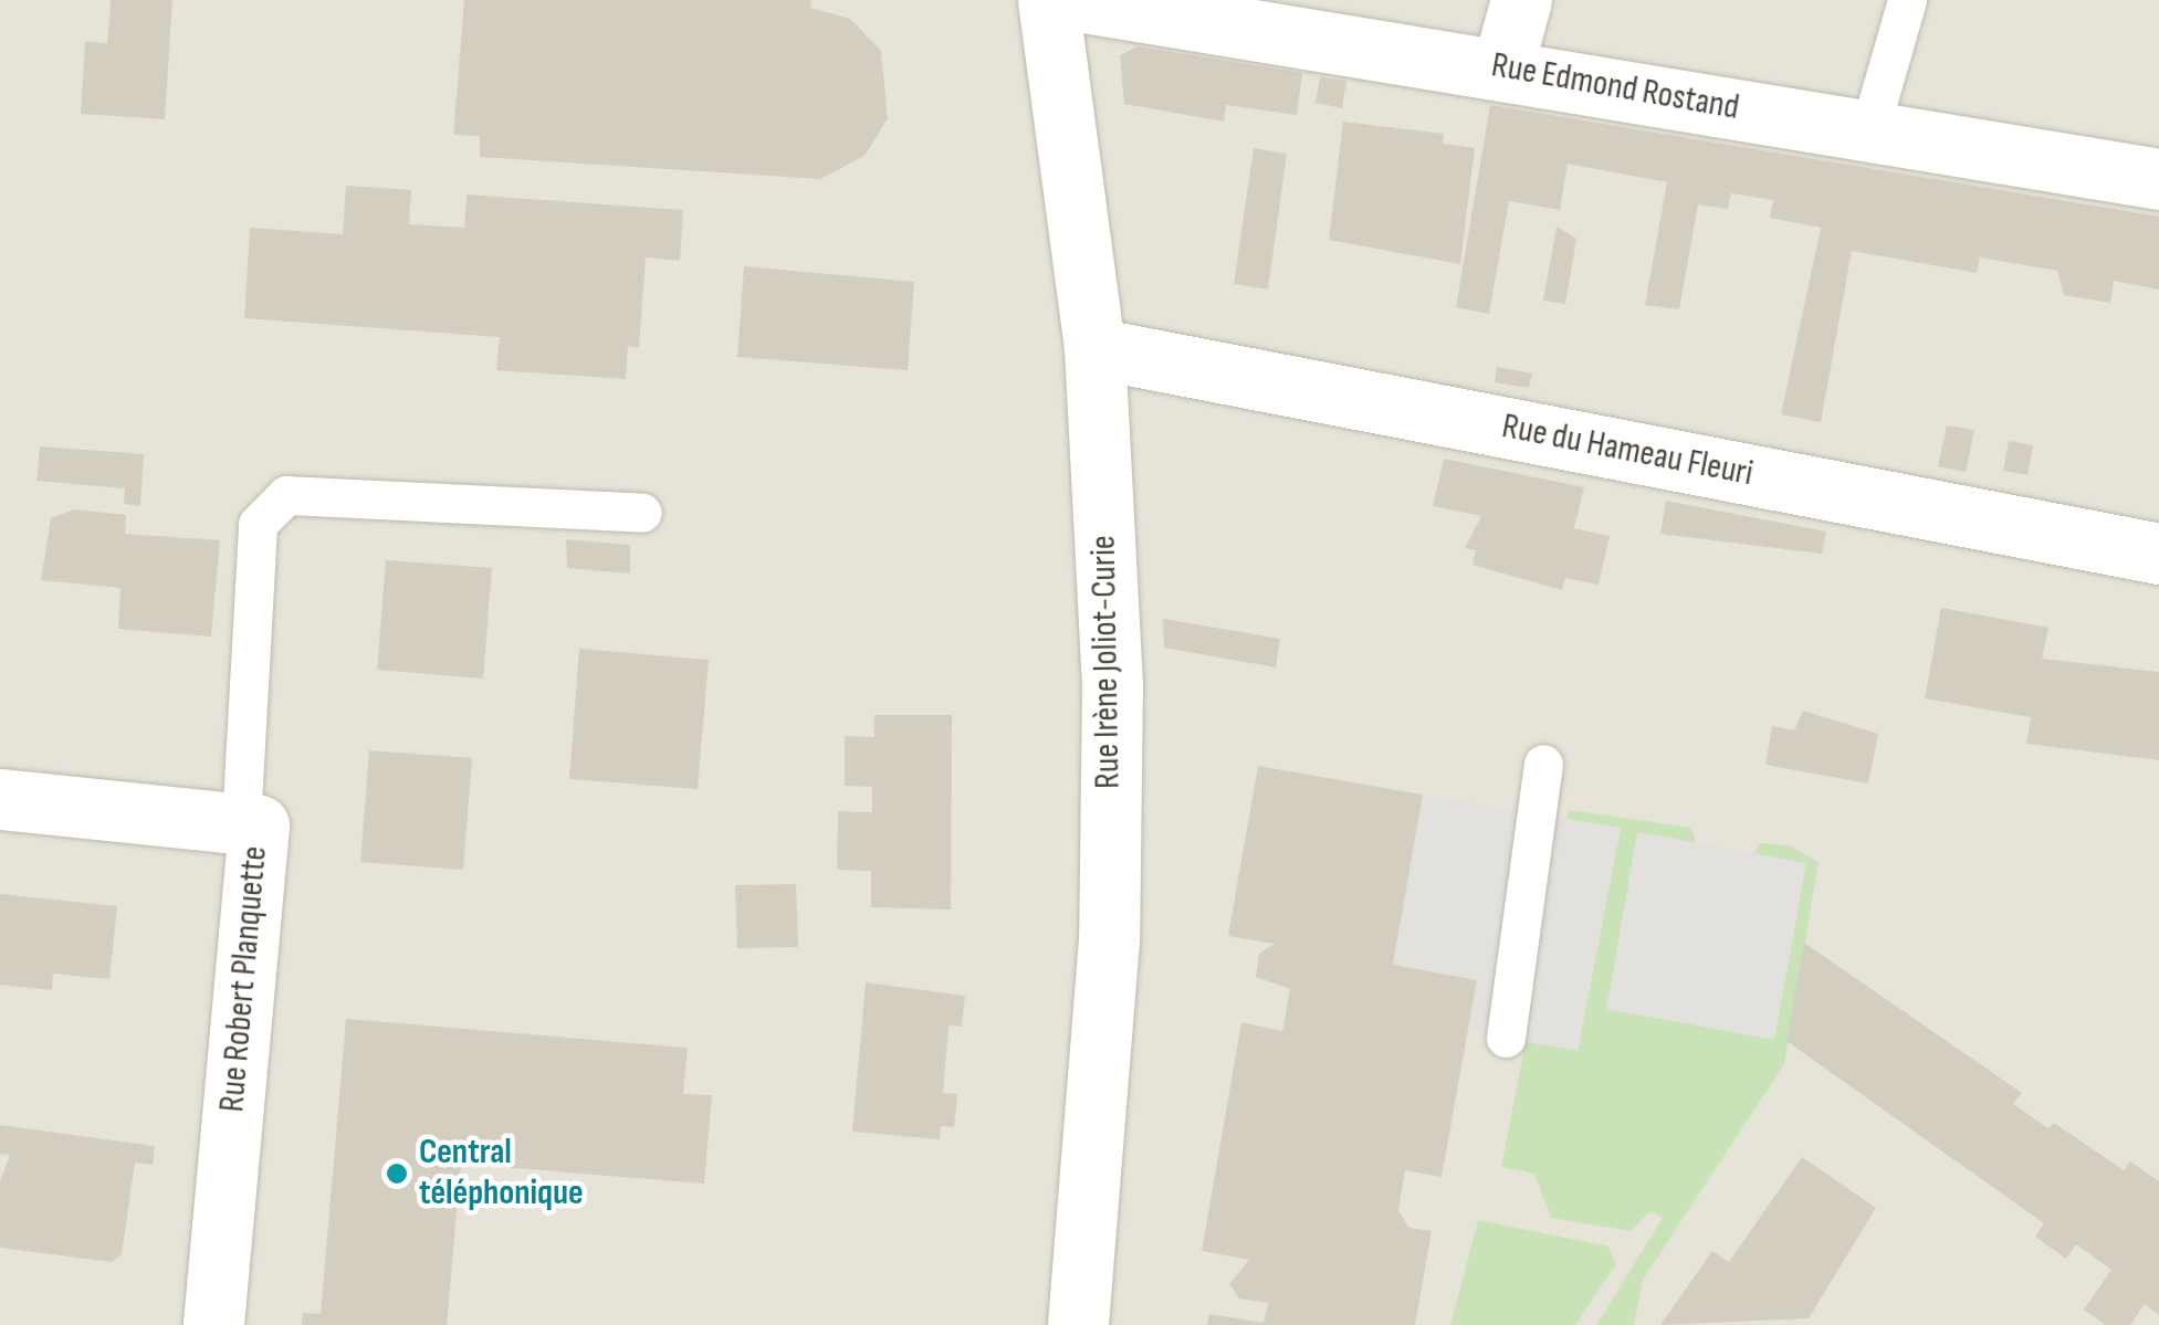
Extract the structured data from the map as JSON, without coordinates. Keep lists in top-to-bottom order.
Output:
{
  "streets": {
    "street": [
      "Rue Edmond Rostand",
      "Rue du Hameau Fleuri",
      "Rue Irène Joliot-Curie",
      "Rue Robert Planquette"
    ]
  },
  "crossings": [
    ["Rue du Hameau Fleuri", "Rue Irène Joliot-Curie"]
  ],
  "places": ["Central téléphonique"]
}
